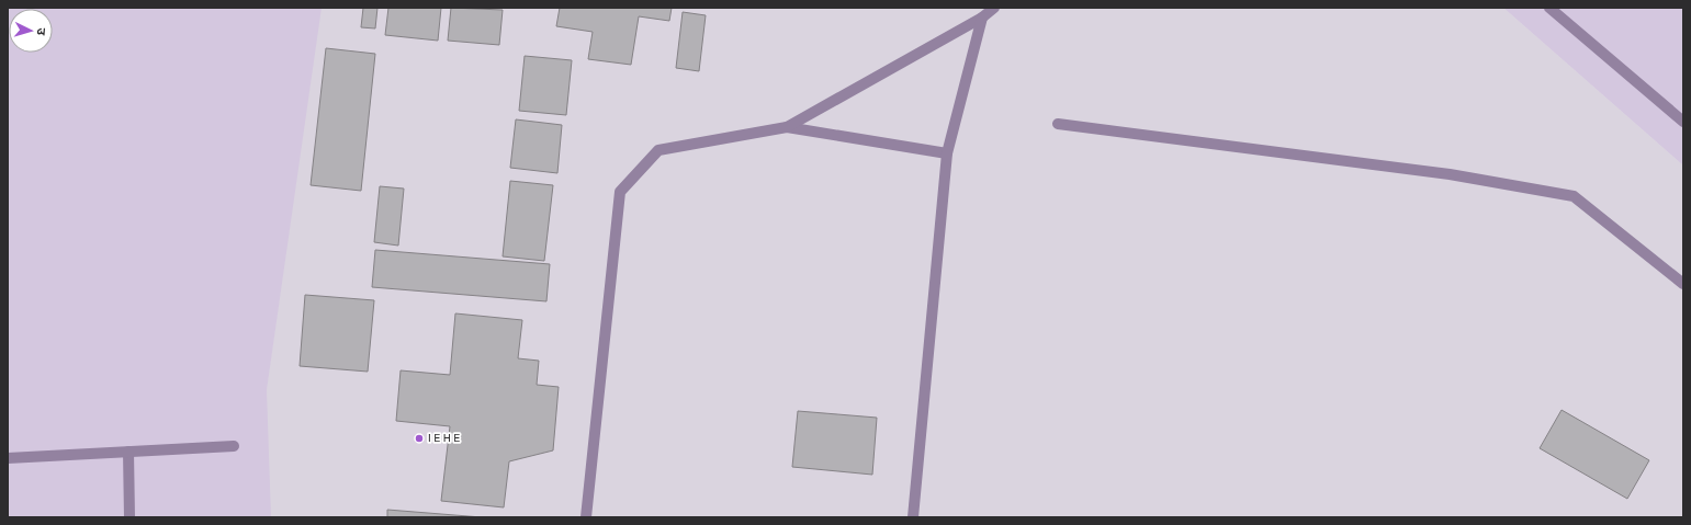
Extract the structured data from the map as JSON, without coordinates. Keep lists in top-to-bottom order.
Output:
{
  "places": ["I E H E"],
  "north": "right"
}
